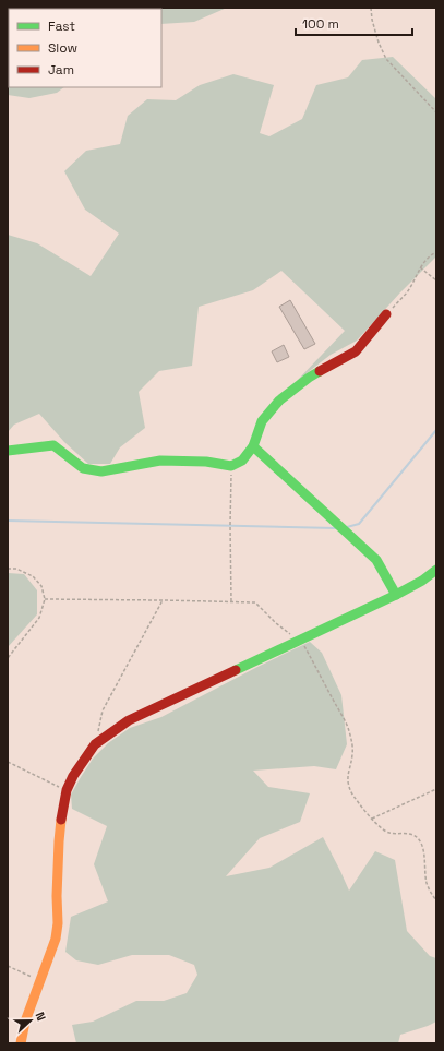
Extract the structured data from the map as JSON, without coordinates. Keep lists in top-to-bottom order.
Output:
{
  "legend": ["Fast", "Slow", "Jam"],
  "scale_bar": "100 m",
  "north": "right"
}
